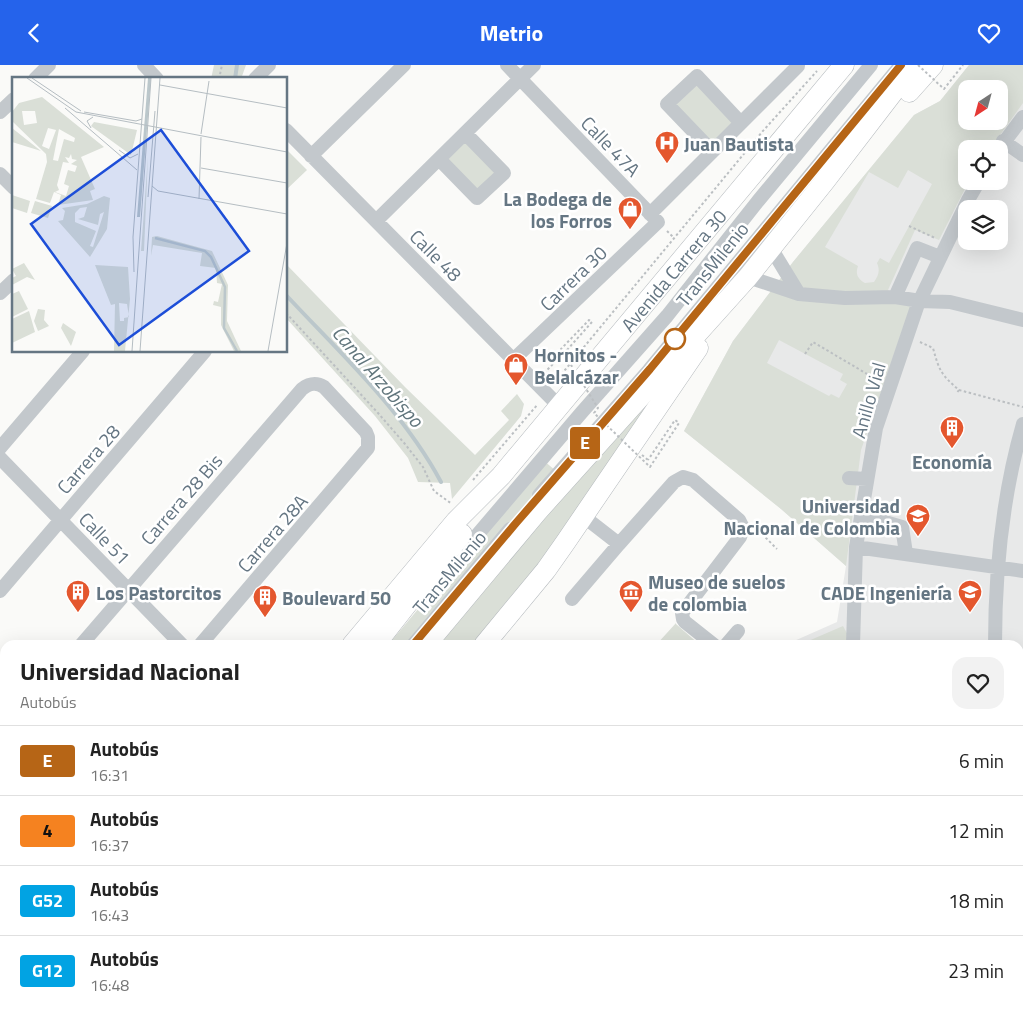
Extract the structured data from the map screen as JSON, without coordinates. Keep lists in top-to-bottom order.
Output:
{
  "streets": {
    "highway": ["Avenida Carrera 30"],
    "street": [
      "Calle 47A",
      "Calle 48",
      "TransMilenio",
      "Carrera 30",
      "Anillo Vial",
      "Carrera 28",
      "Carrera 28 Bis",
      "Carrera 28A",
      "Calle 51"
    ]
  },
  "crossings": [
    ["Calle 47A", "Carrera 30"],
    ["Calle 48", "Avenida Carrera 30"],
    ["Calle 48", "Carrera 30"],
    ["Carrera 28", "Calle 51"],
    ["Carrera 28 Bis", "Carrera 28A"],
    ["Carrera 28 Bis", "Calle 51"]
  ],
  "water": ["Canal Arzobispo"],
  "places": {
    "hospital": ["Juan Bautista"],
    "shop": ["La Bodega de los Forros", "Hornitos - Belalcázar"],
    "building": ["Economía", "Los Pastorcitos", "Boulevard 50"],
    "school or university": ["Universidad Nacional de Colombia", "CADE Ingeniería"],
    "museum": ["Museo de suelos de colombia"]
  },
  "lines": ["bus line E"],
  "north": "bottom left",
  "page": {
    "header": "Metrio",
    "on_map": "E",
    "heading": ["Universidad Nacional", "Autobús"],
    "list": [
      {
        "mark": "E",
        "name": "Autobús",
        "note": "16:31",
        "value": "6 min"
      },
      {
        "mark": "4",
        "name": "Autobús",
        "note": "16:37",
        "value": "12 min"
      },
      {
        "mark": "G52",
        "name": "Autobús",
        "note": "16:43",
        "value": "18 min"
      },
      {
        "mark": "G12",
        "name": "Autobús",
        "note": "16:48",
        "value": "23 min"
      }
    ]
  }
}
